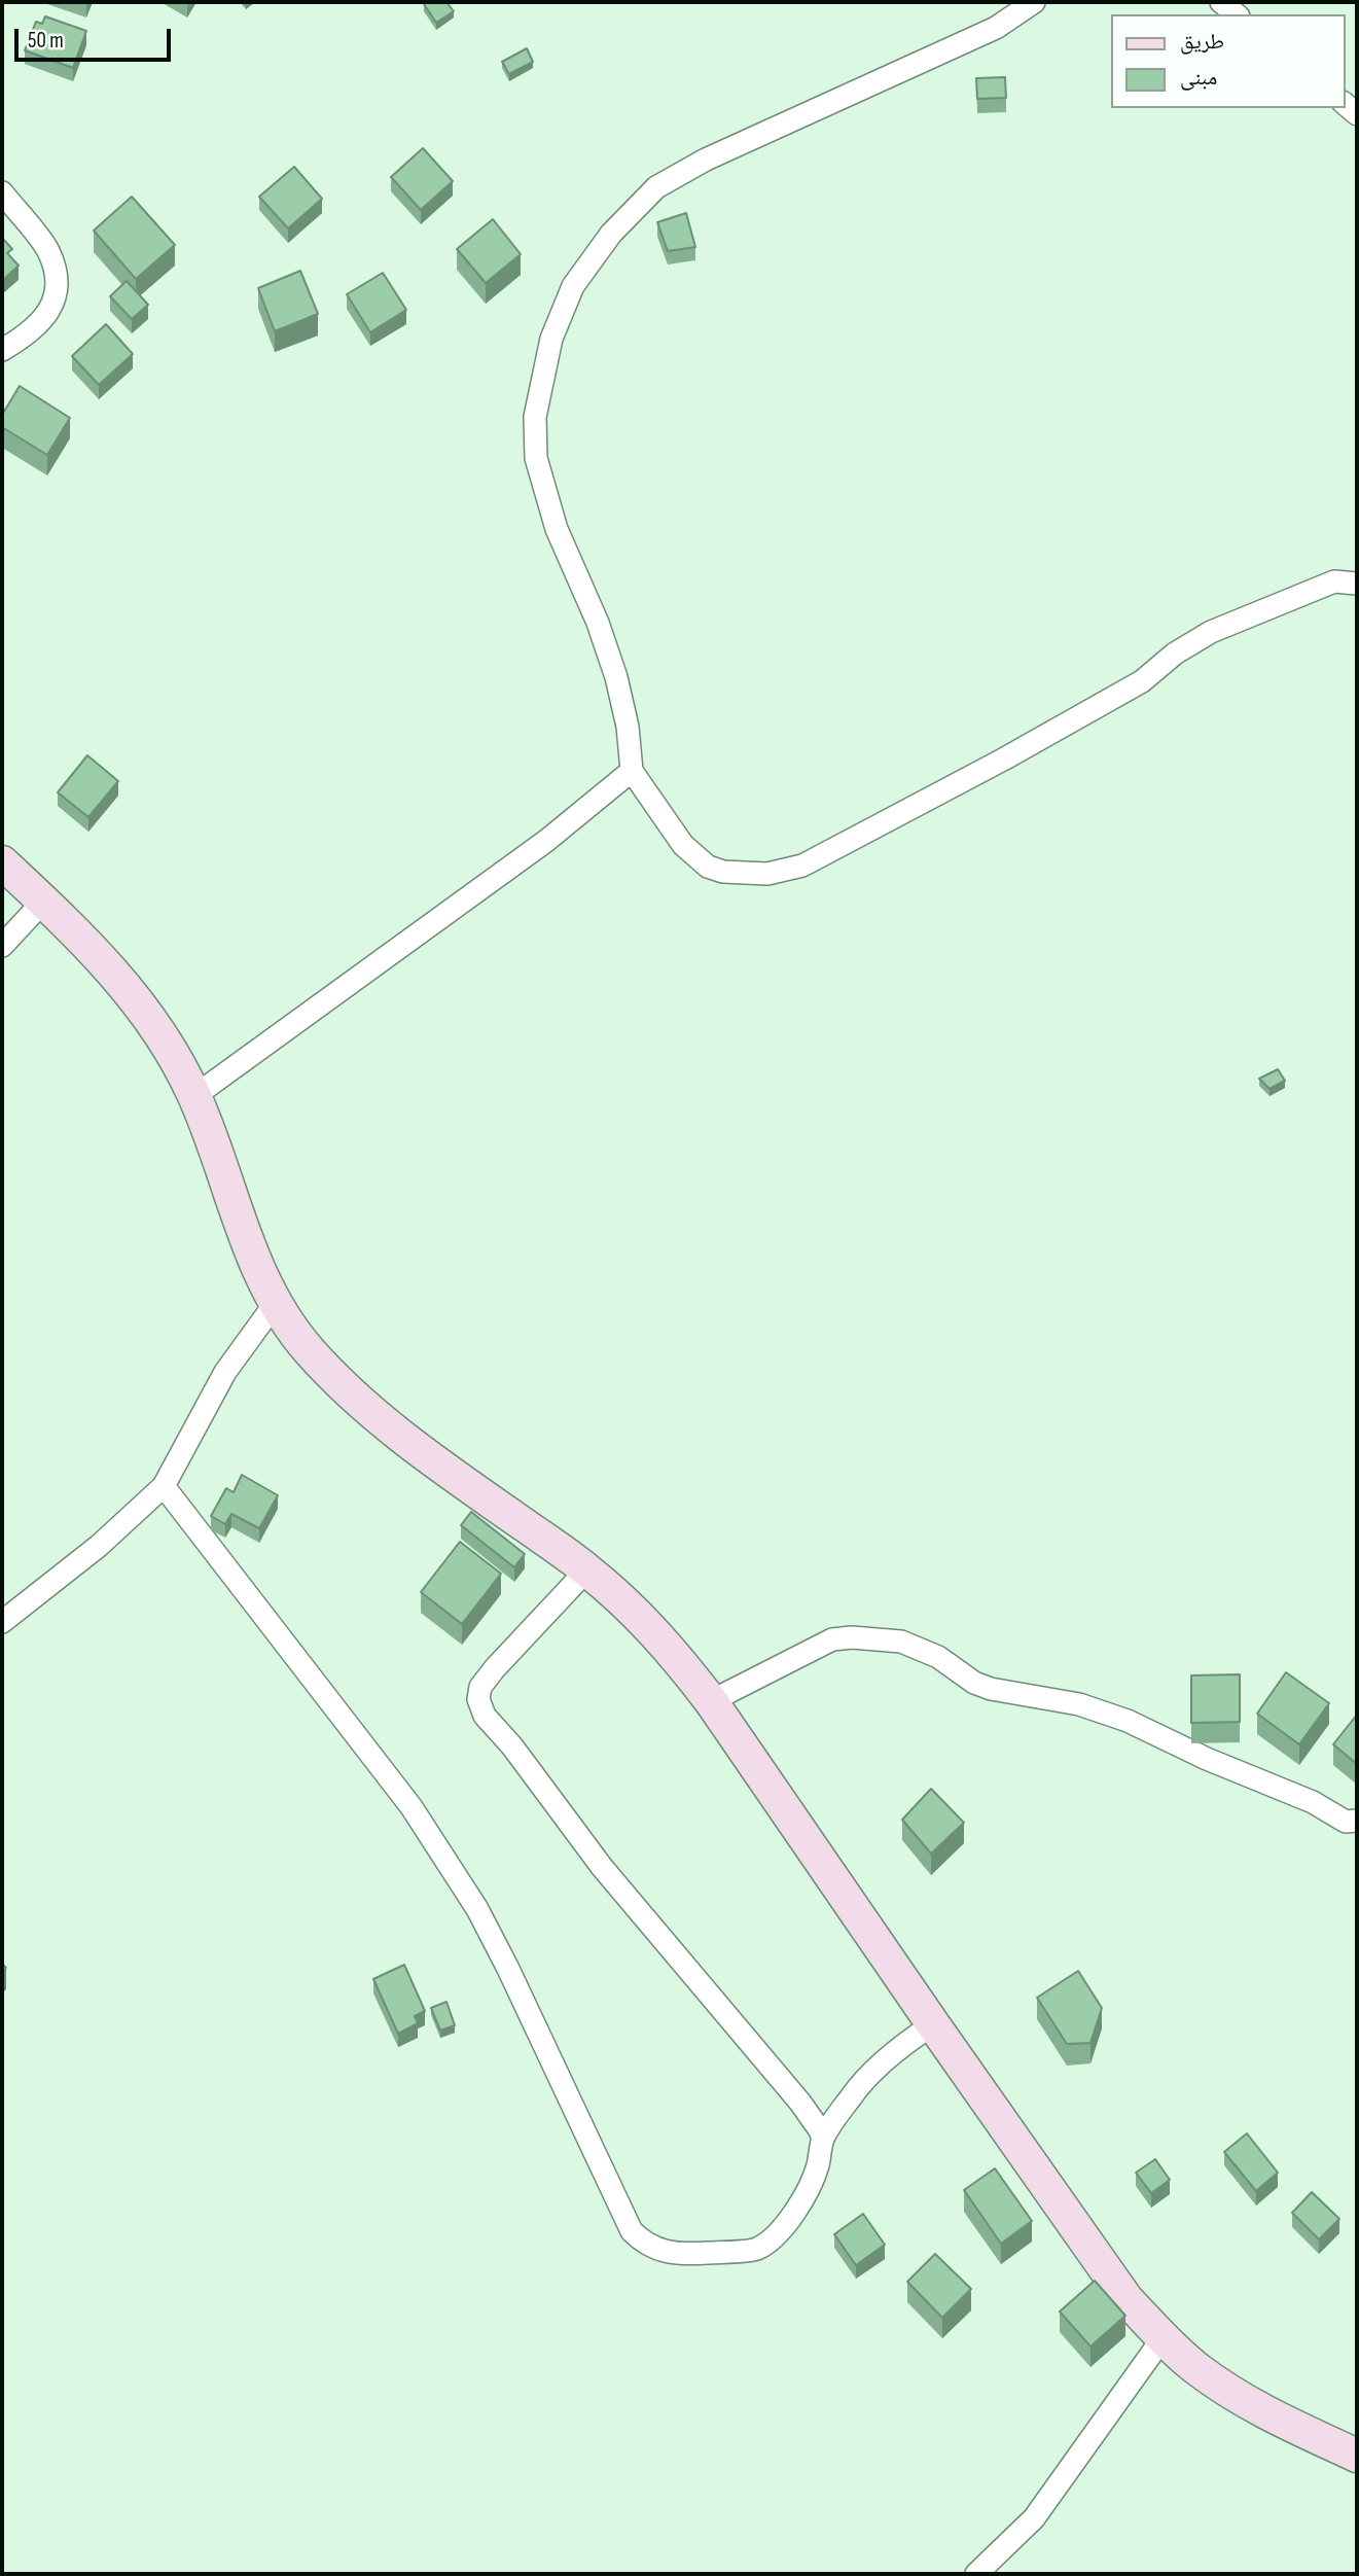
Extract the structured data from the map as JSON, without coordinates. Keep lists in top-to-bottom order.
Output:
{
  "legend": ["طريق", "مبنى"],
  "scale_bar": "50 m"
}
